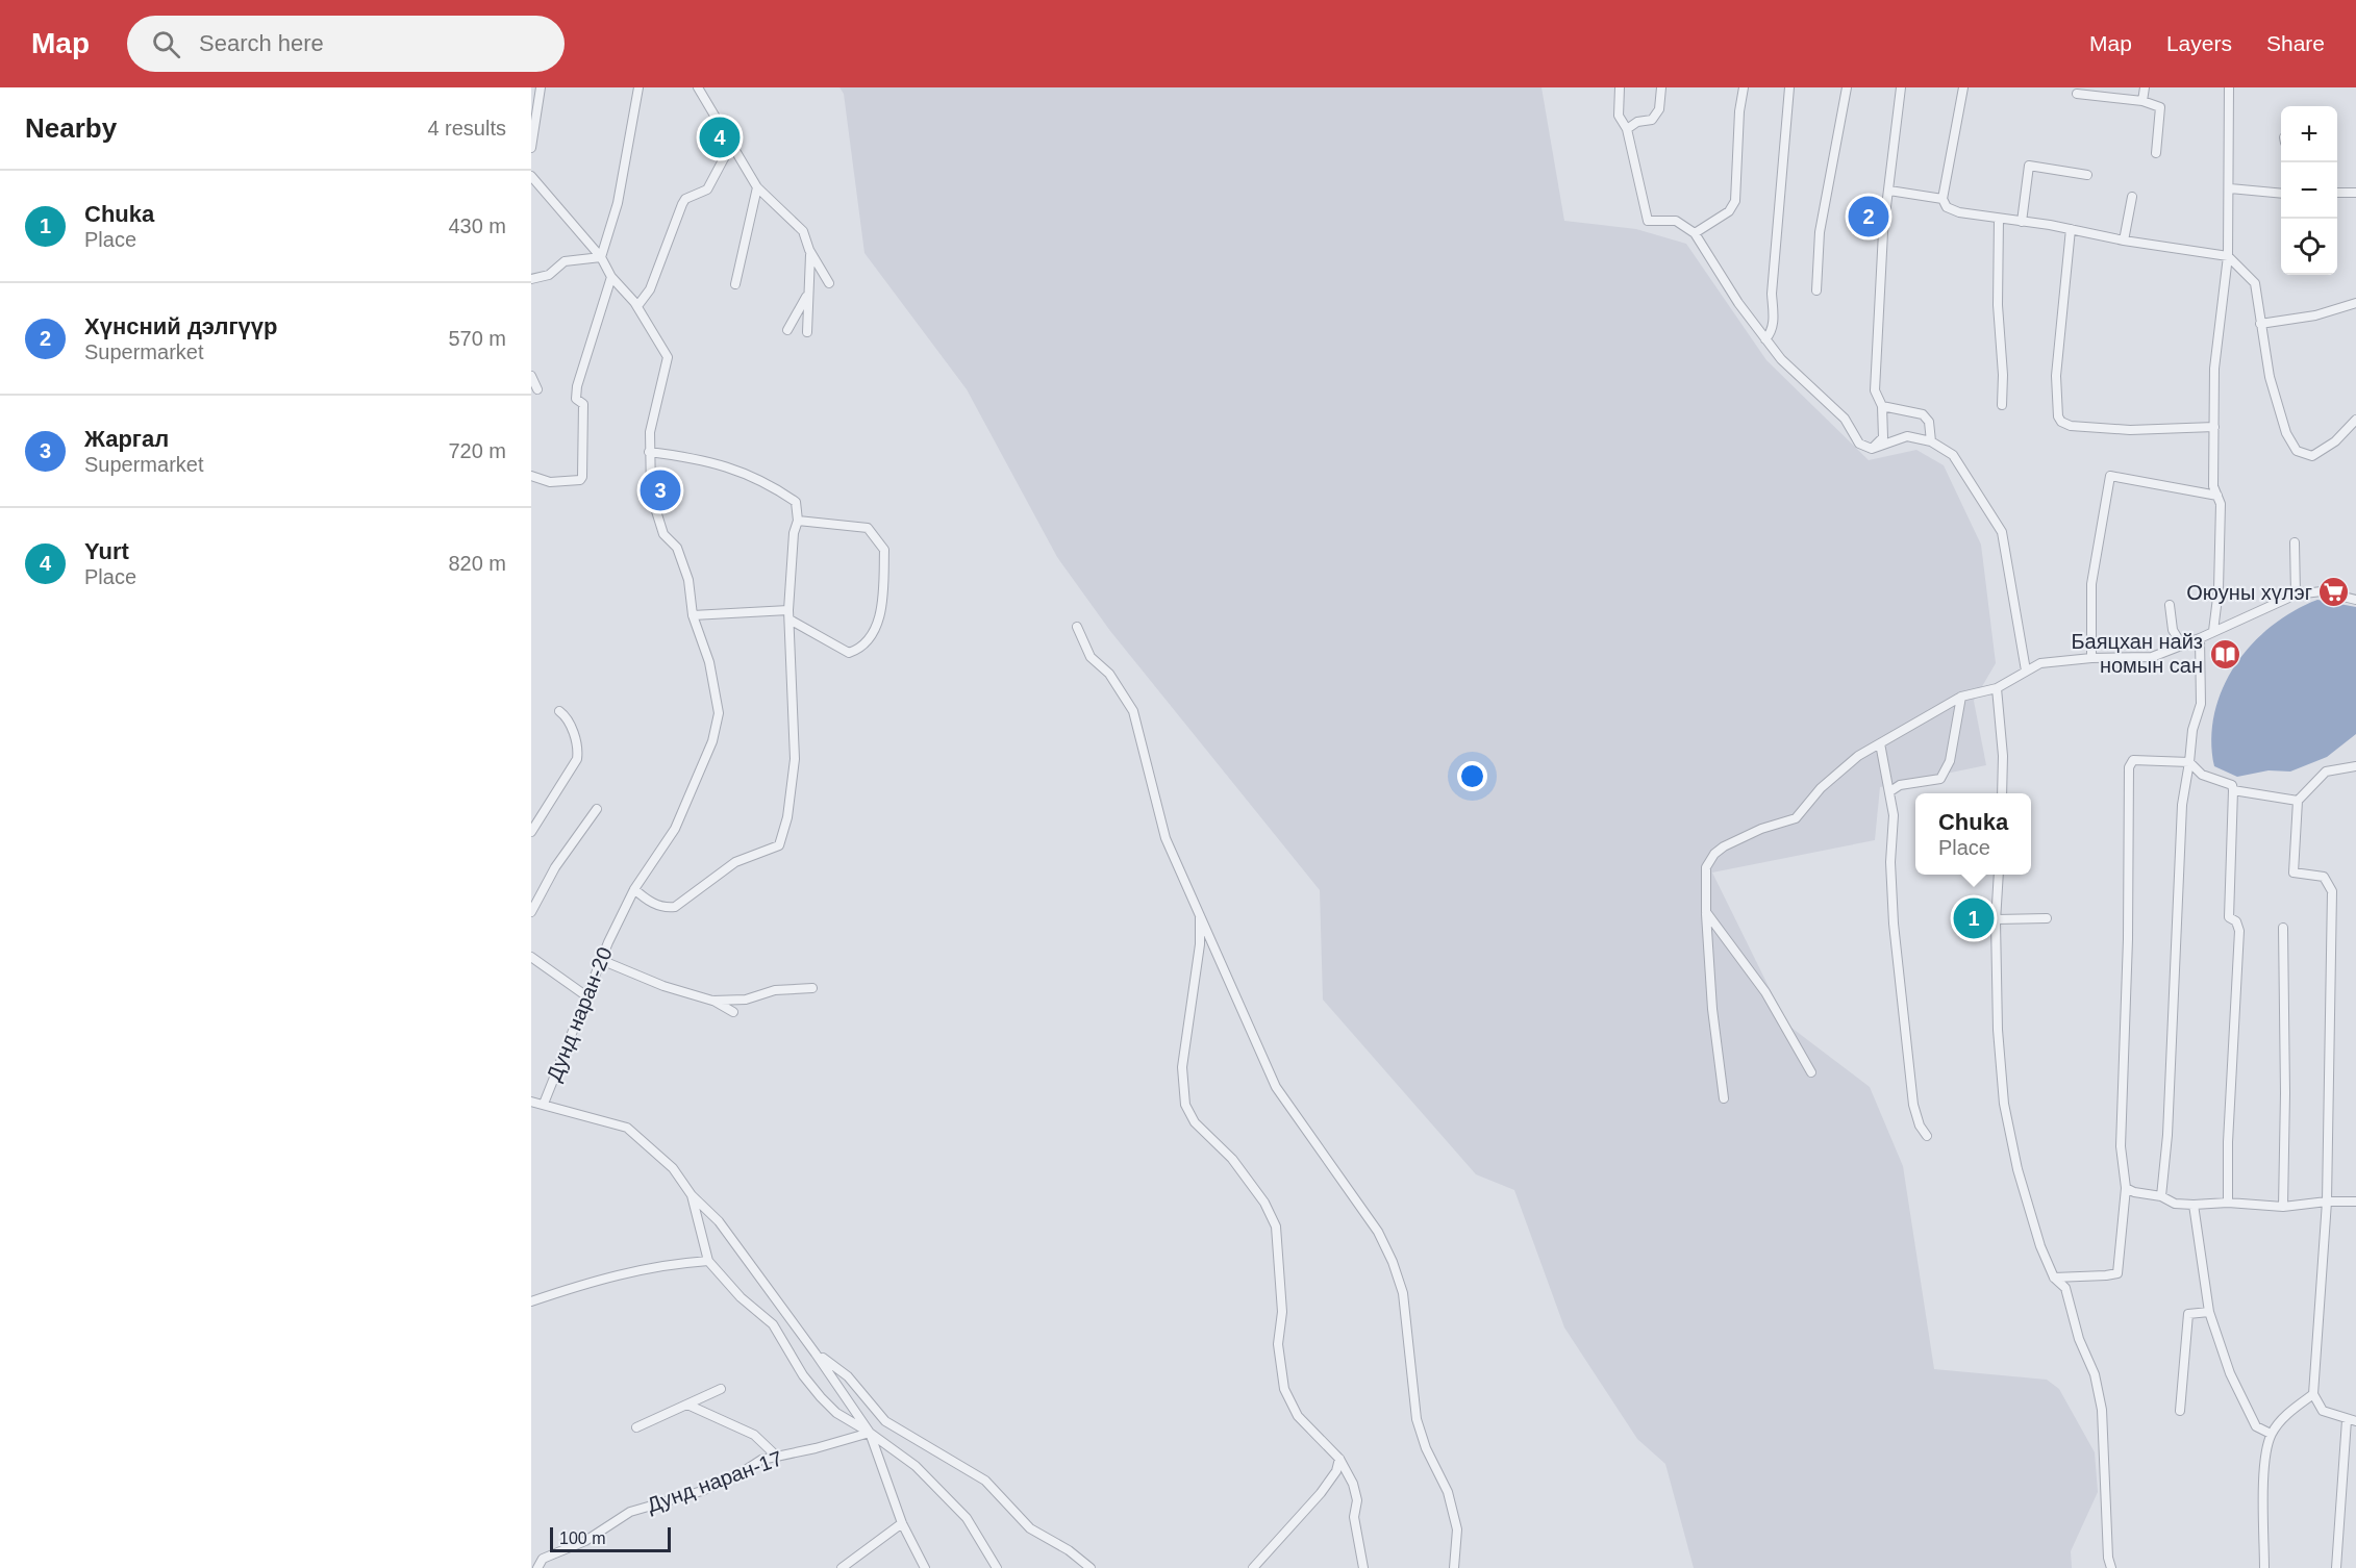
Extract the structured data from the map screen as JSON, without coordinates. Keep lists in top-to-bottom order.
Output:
{
  "streets": {
    "street": ["Дунд наран-20", "Дунд наран-17"]
  },
  "places": {
    "supermarket": ["Оюуны хүлэг"],
    "library": ["Баяцхан найз номын сан"]
  },
  "scale_bar": "100 m",
  "page": {
    "header": "Map",
    "search": "Search here",
    "nav": ["Map", "Layers", "Share"],
    "heading": ["Nearby", "4 results"],
    "map_buttons": ["+", "−"],
    "pins": [
      "4",
      "2",
      "3",
      "1"
    ],
    "list": [
      {
        "mark": "1",
        "name": "Chuka",
        "note": "Place",
        "value": "430 m"
      },
      {
        "mark": "2",
        "name": "Хүнсний дэлгүүр",
        "note": "Supermarket",
        "value": "570 m"
      },
      {
        "mark": "3",
        "name": "Жаргал",
        "note": "Supermarket",
        "value": "720 m"
      },
      {
        "mark": "4",
        "name": "Yurt",
        "note": "Place",
        "value": "820 m"
      }
    ],
    "popup": ["Chuka", "Place"],
    "scale": "100 m"
  }
}
